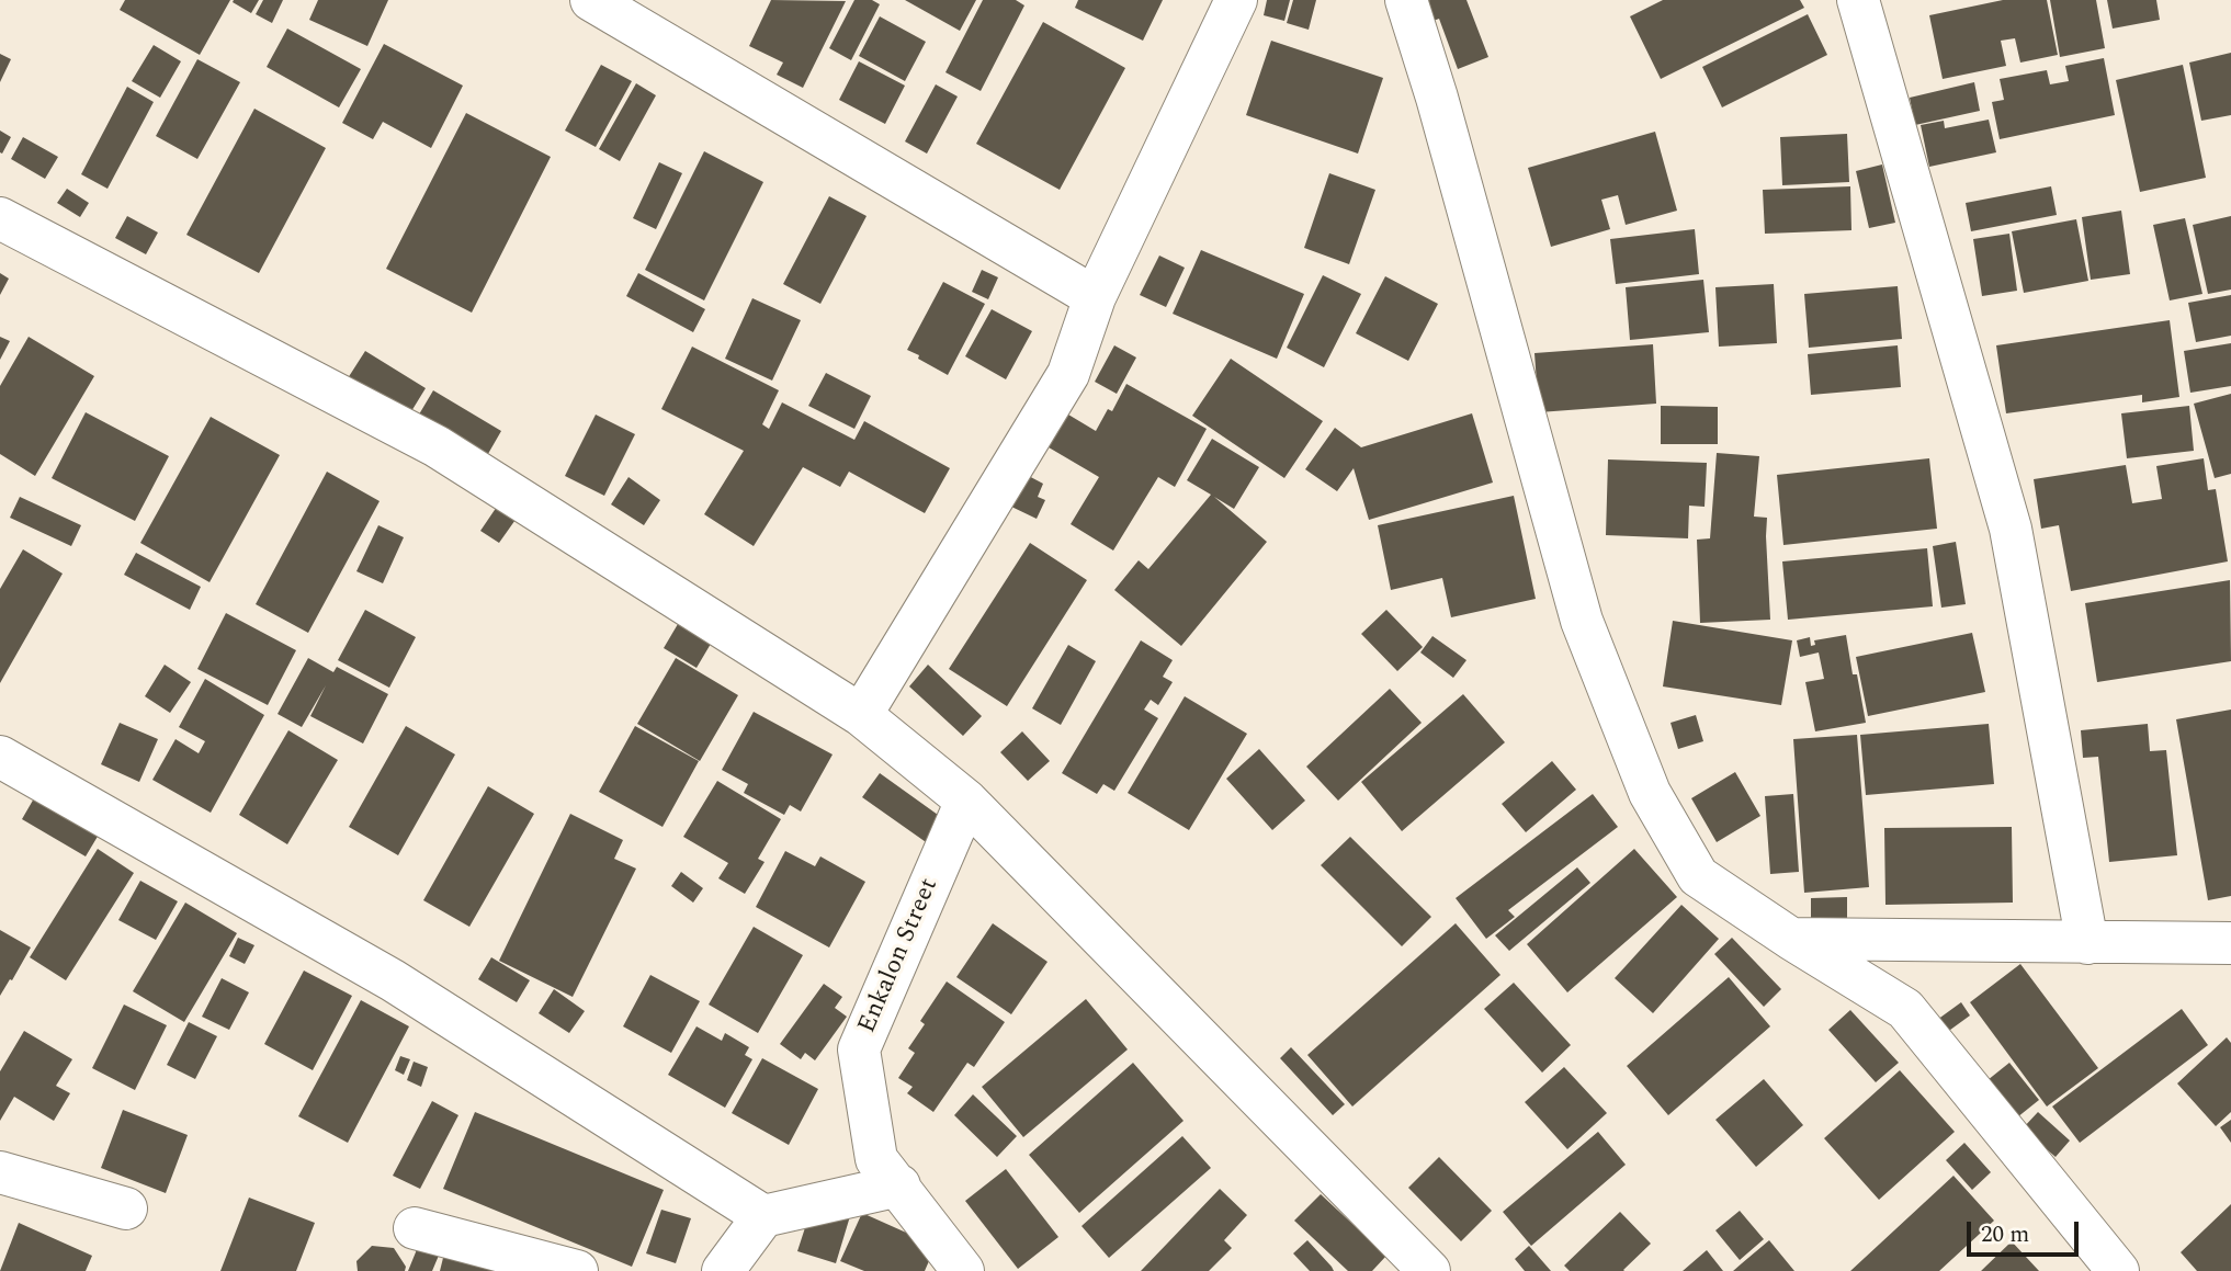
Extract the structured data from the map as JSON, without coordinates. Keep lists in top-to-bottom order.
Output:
{
  "streets": {
    "street": ["Enkalon Street"]
  },
  "scale_bar": "20 m"
}
